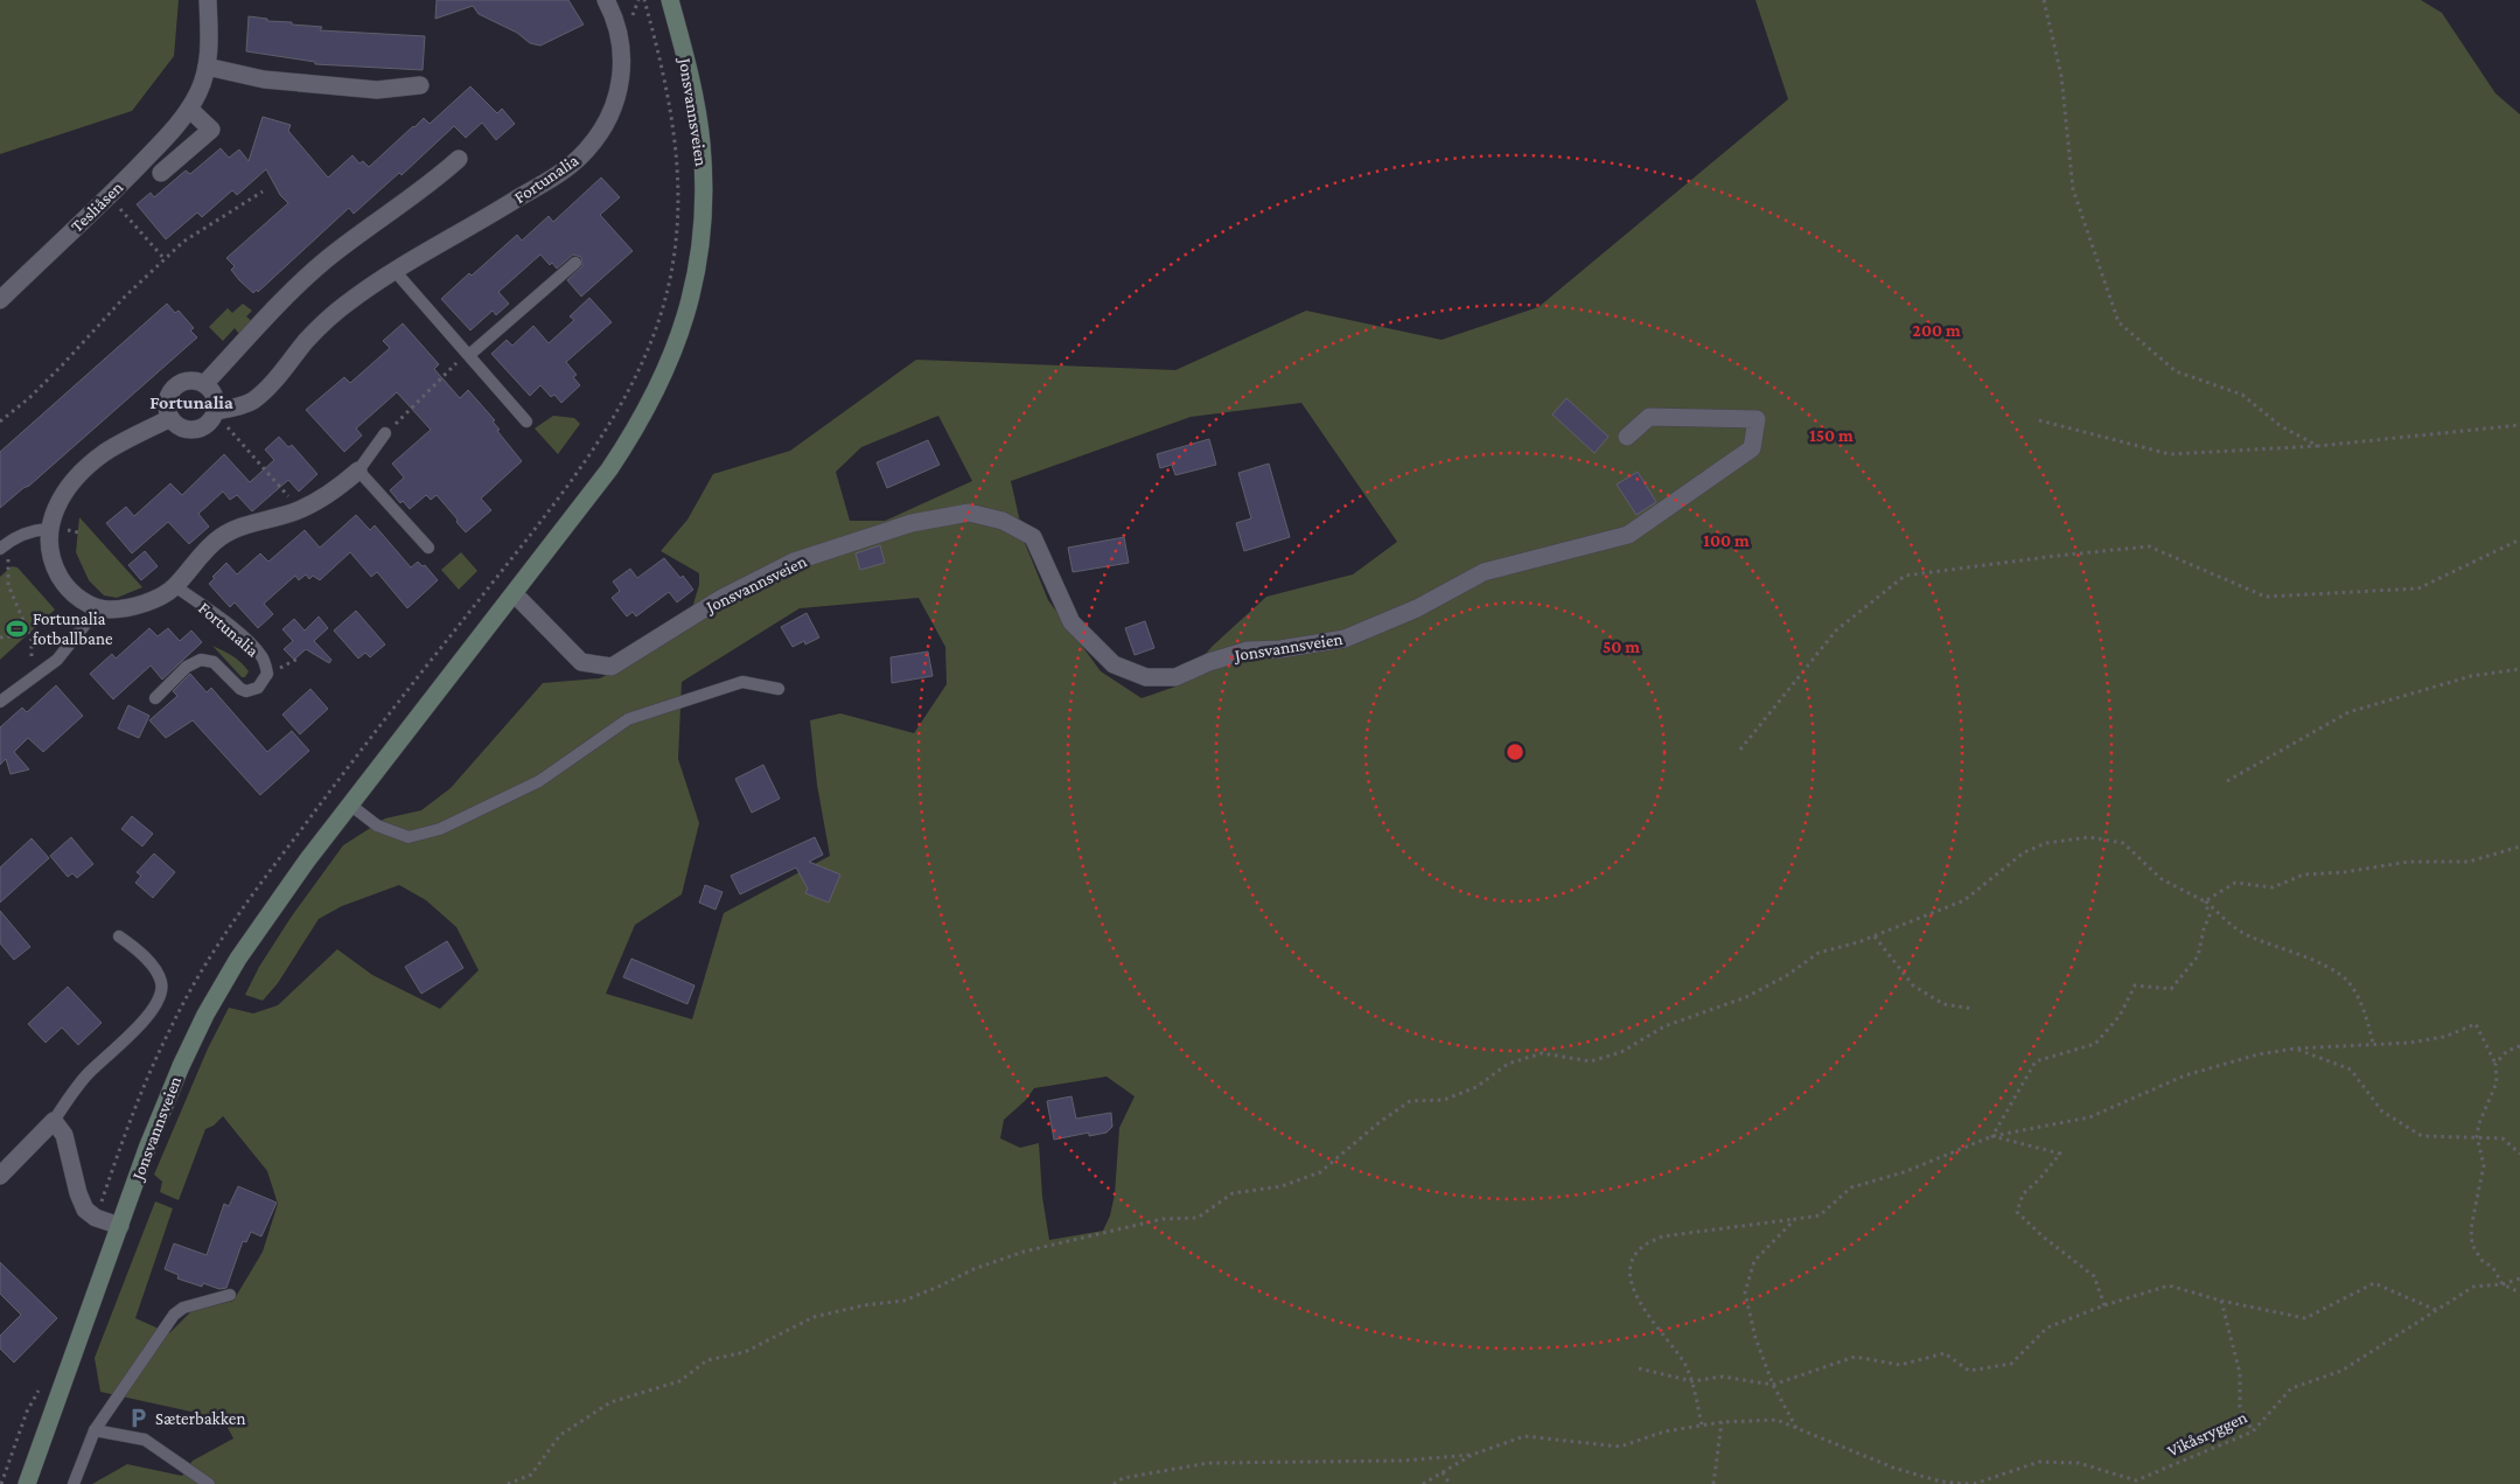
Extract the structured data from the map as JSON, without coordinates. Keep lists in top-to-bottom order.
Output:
{
  "streets": {
    "main road": ["Jonsvannsveien"],
    "street": ["Fortunalia", "Tesliåsen"],
    "path": ["Vikåsryggen"]
  },
  "districts": ["Fortunalia"],
  "places": {
    "sports": ["Fortunalia fotballbane"],
    "parking": ["Sæterbakken"]
  },
  "rings": [
    "200 m",
    "150 m",
    "100 m",
    "50 m"
  ]
}
